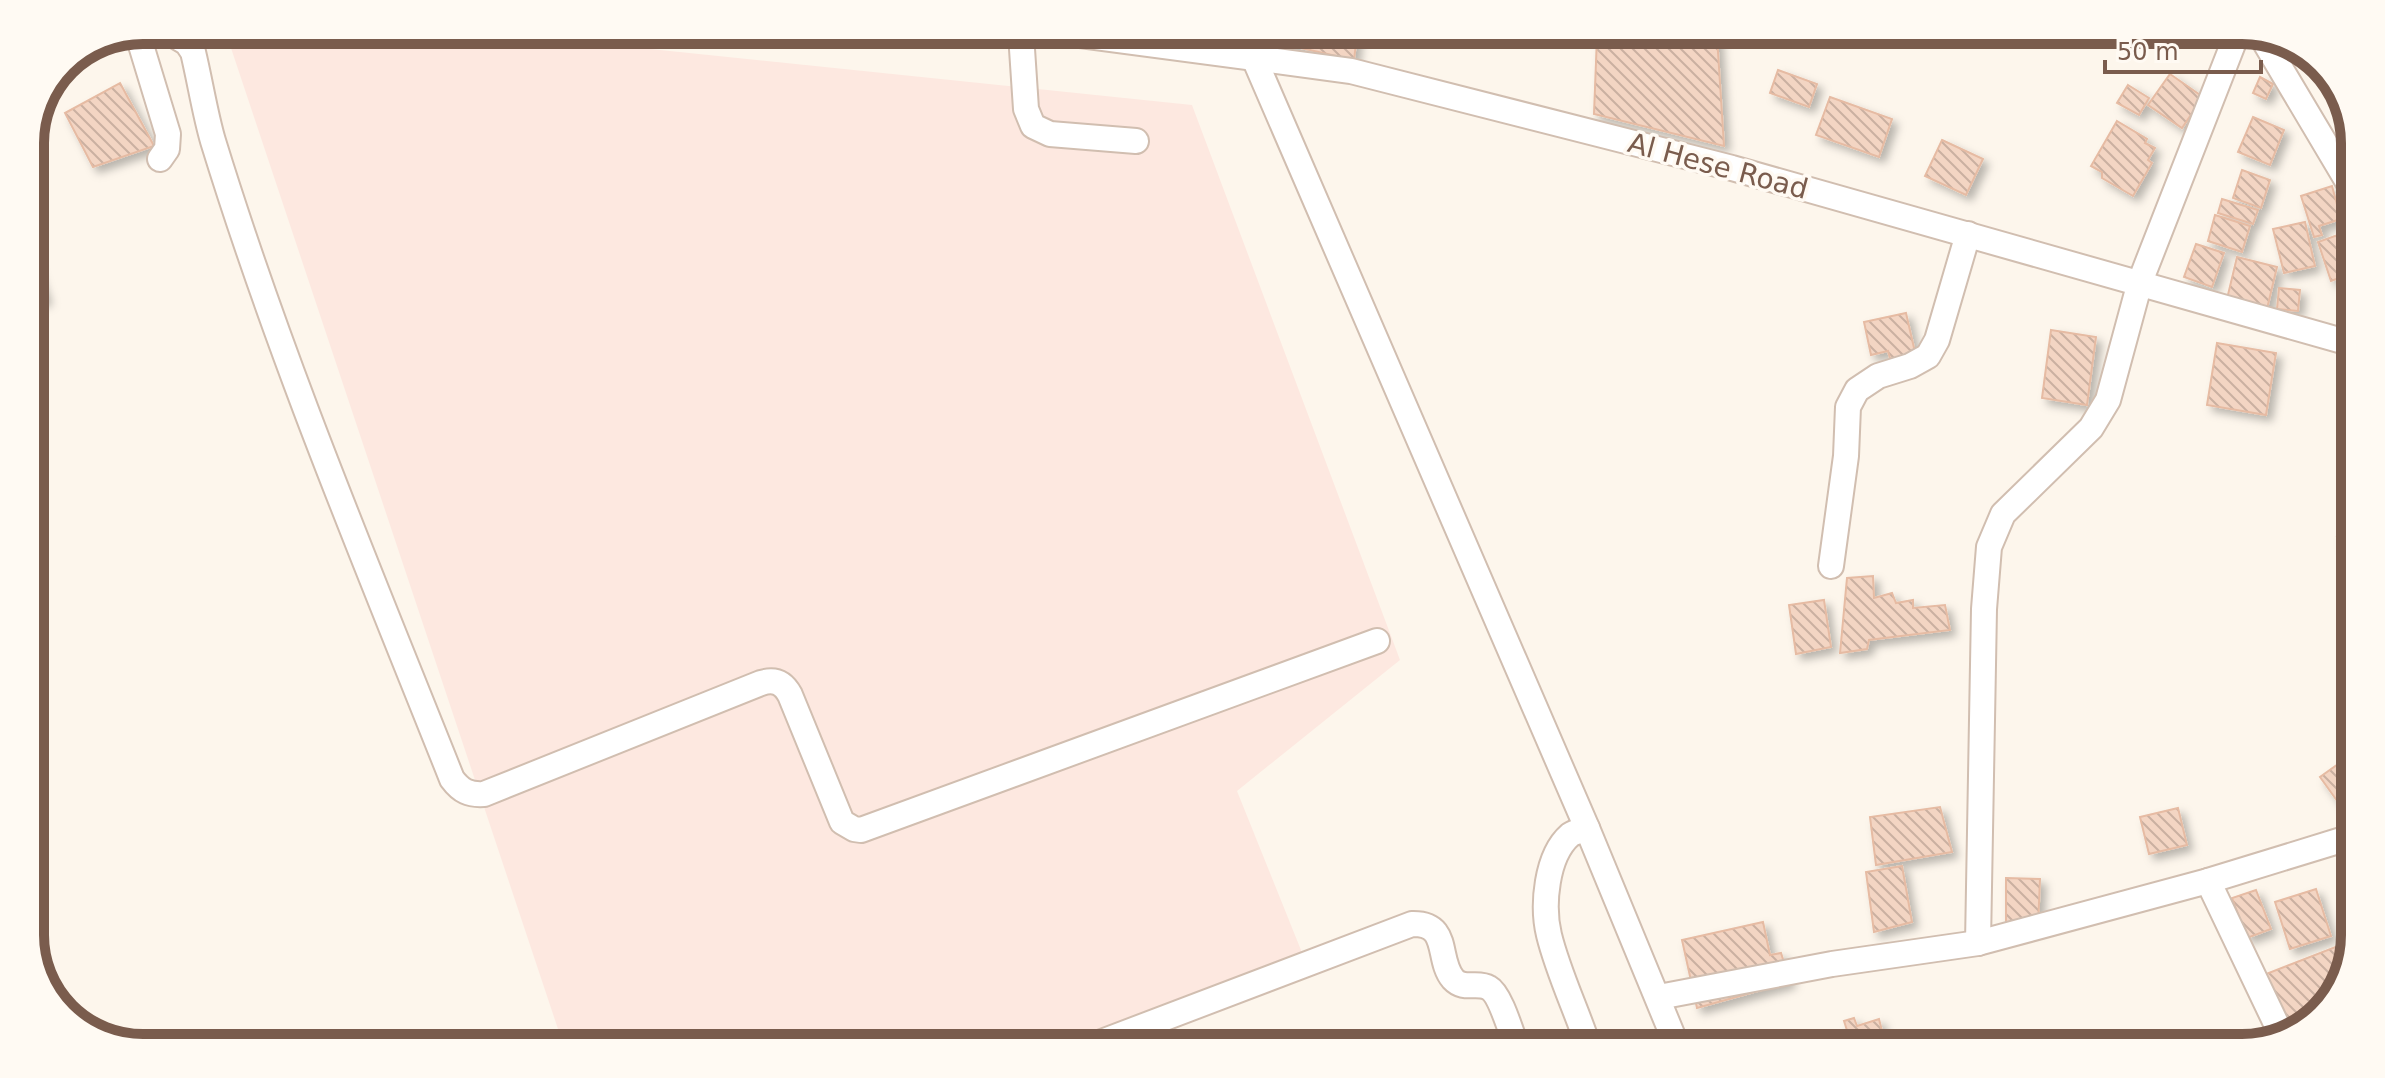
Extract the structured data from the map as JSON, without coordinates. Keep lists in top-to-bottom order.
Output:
{
  "streets": {
    "street": ["Al Hese Road"]
  },
  "scale_bar": "50 m"
}
